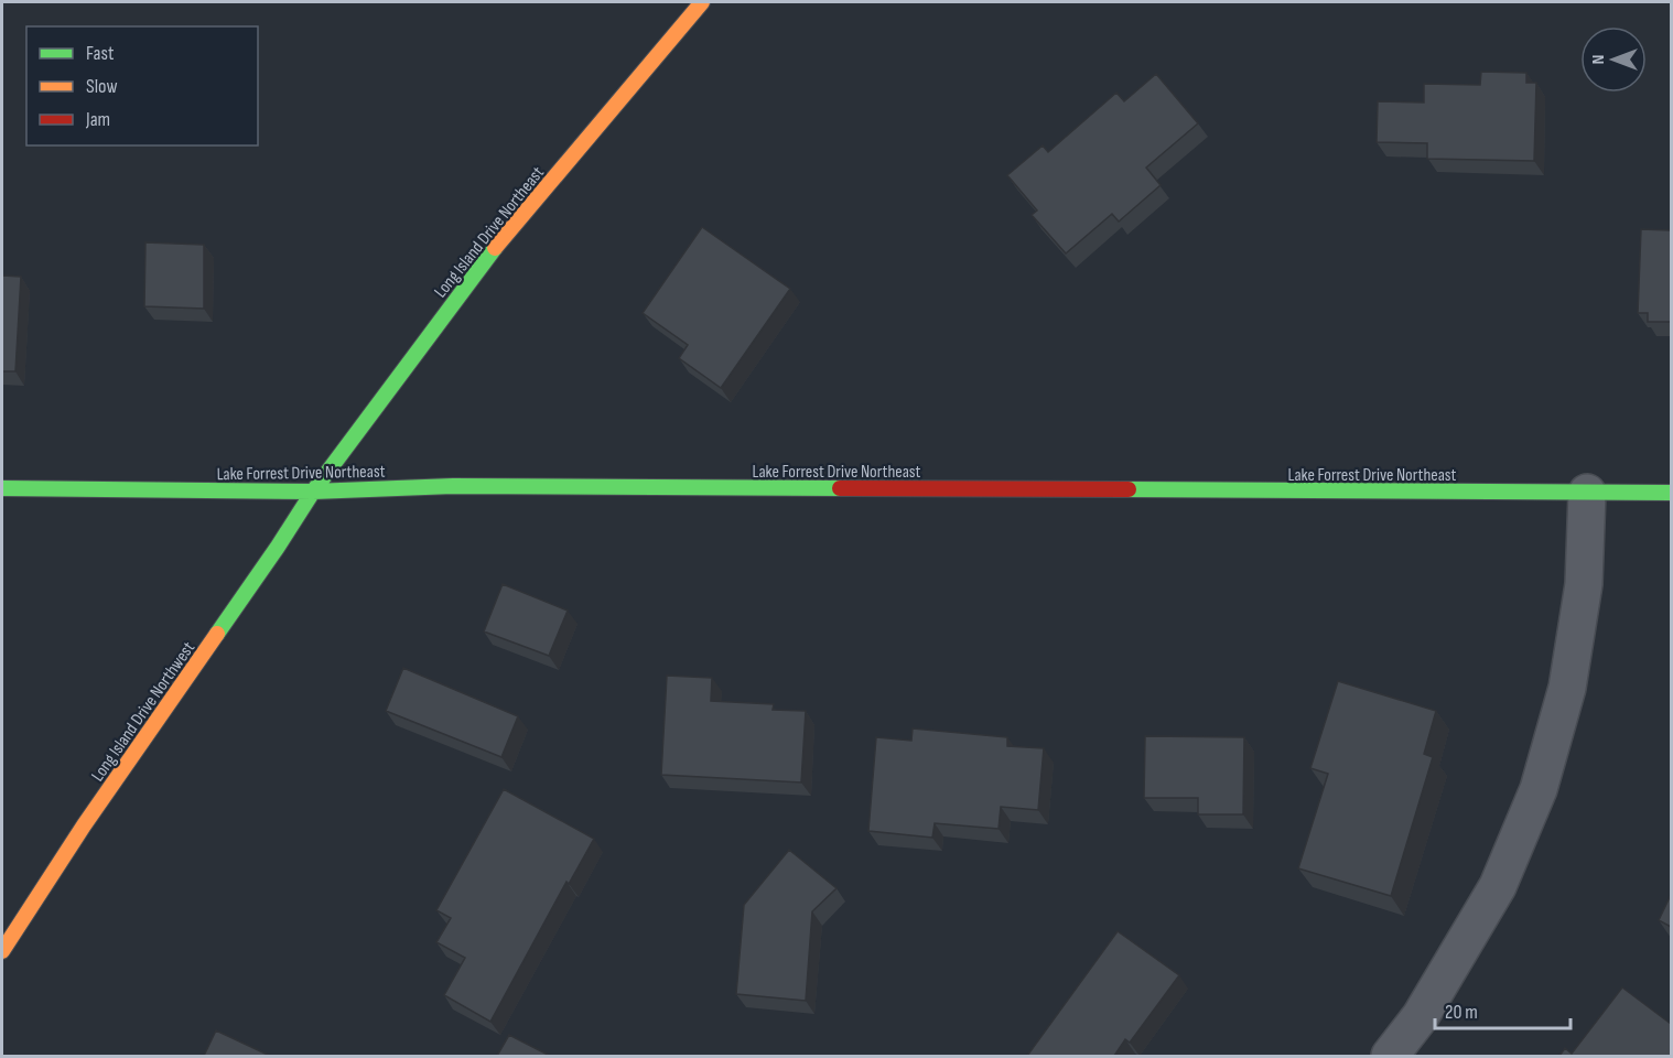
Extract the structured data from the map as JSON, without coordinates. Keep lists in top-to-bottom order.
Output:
{
  "streets": {
    "street": ["Long Island Drive Northeast", "Lake Forrest Drive Northeast", "Long Island Drive Northwest"]
  },
  "crossings": [
    ["Long Island Drive Northeast", "Lake Forrest Drive Northeast"],
    ["Long Island Drive Northeast", "Long Island Drive Northwest"],
    ["Lake Forrest Drive Northeast", "Long Island Drive Northwest"]
  ],
  "legend": ["Fast", "Slow", "Jam"],
  "scale_bar": "20 m",
  "north": "left"
}
